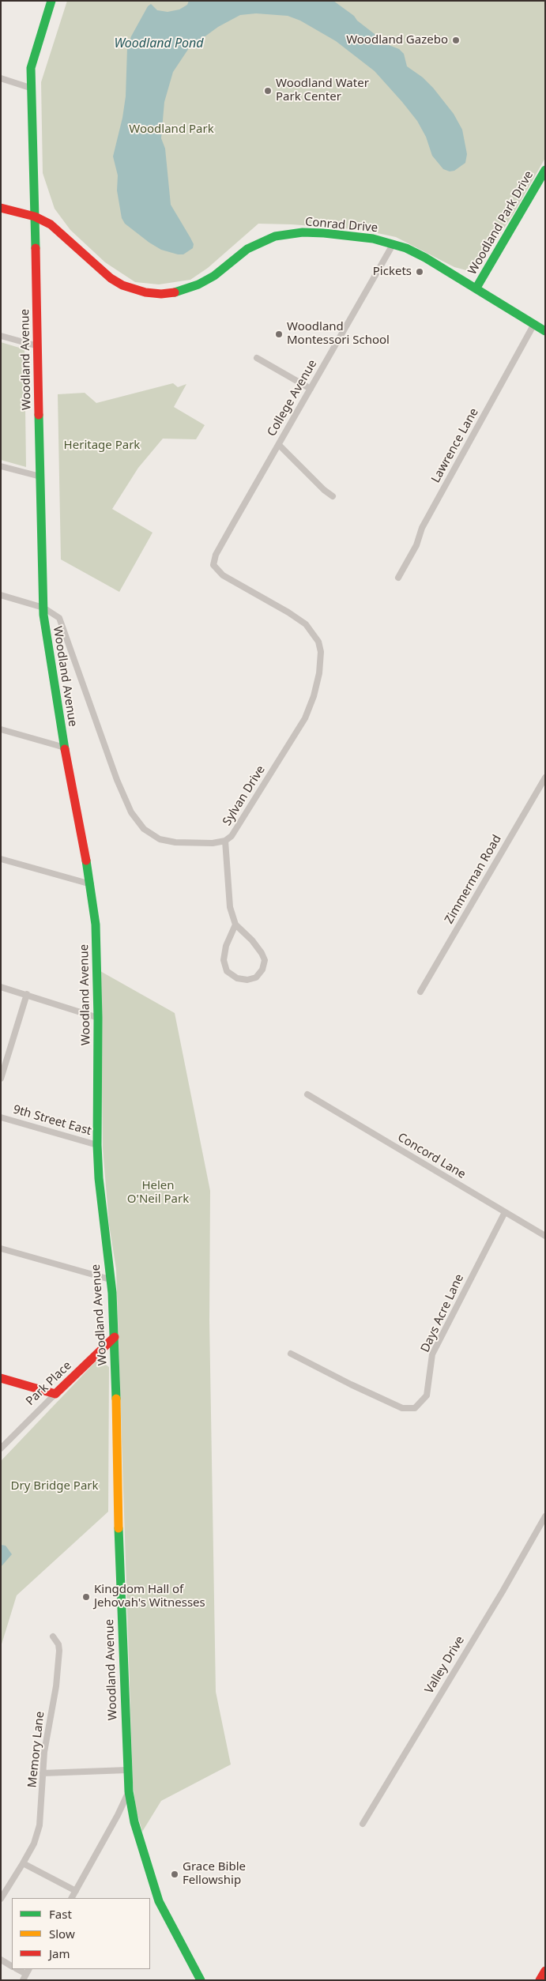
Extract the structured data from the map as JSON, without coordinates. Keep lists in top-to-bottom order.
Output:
{
  "streets": {
    "street": [
      "Woodland Park Drive",
      "Conrad Drive",
      "Woodland Avenue",
      "College Avenue",
      "Lawrence Lane",
      "Sylvan Drive",
      "Zimmerman Road",
      "9th Street East",
      "Concord Lane",
      "Days Acre Lane",
      "Park Place",
      "Valley Drive",
      "Memory Lane"
    ]
  },
  "crossings": [
    ["Woodland Park Drive", "Conrad Drive"],
    ["Conrad Drive", "Woodland Avenue"],
    ["Conrad Drive", "College Avenue"],
    ["Conrad Drive", "Lawrence Lane"],
    ["Woodland Avenue", "Sylvan Drive"],
    ["Woodland Avenue", "9th Street East"],
    ["Woodland Avenue", "Park Place"],
    ["College Avenue", "Sylvan Drive"],
    ["Concord Lane", "Days Acre Lane"]
  ],
  "water": ["Woodland Pond"],
  "parks": [
    "Woodland Park",
    "Heritage Park",
    "Helen O'Neil Park",
    "Dry Bridge Park"
  ],
  "places": [
    "Woodland Gazebo",
    "Woodland Water Park Center",
    "Pickets",
    "Woodland Montessori School",
    "Kingdom Hall of Jehovah's Witnesses",
    "Grace Bible Fellowship"
  ],
  "legend": ["Fast", "Slow", "Jam"]
}
